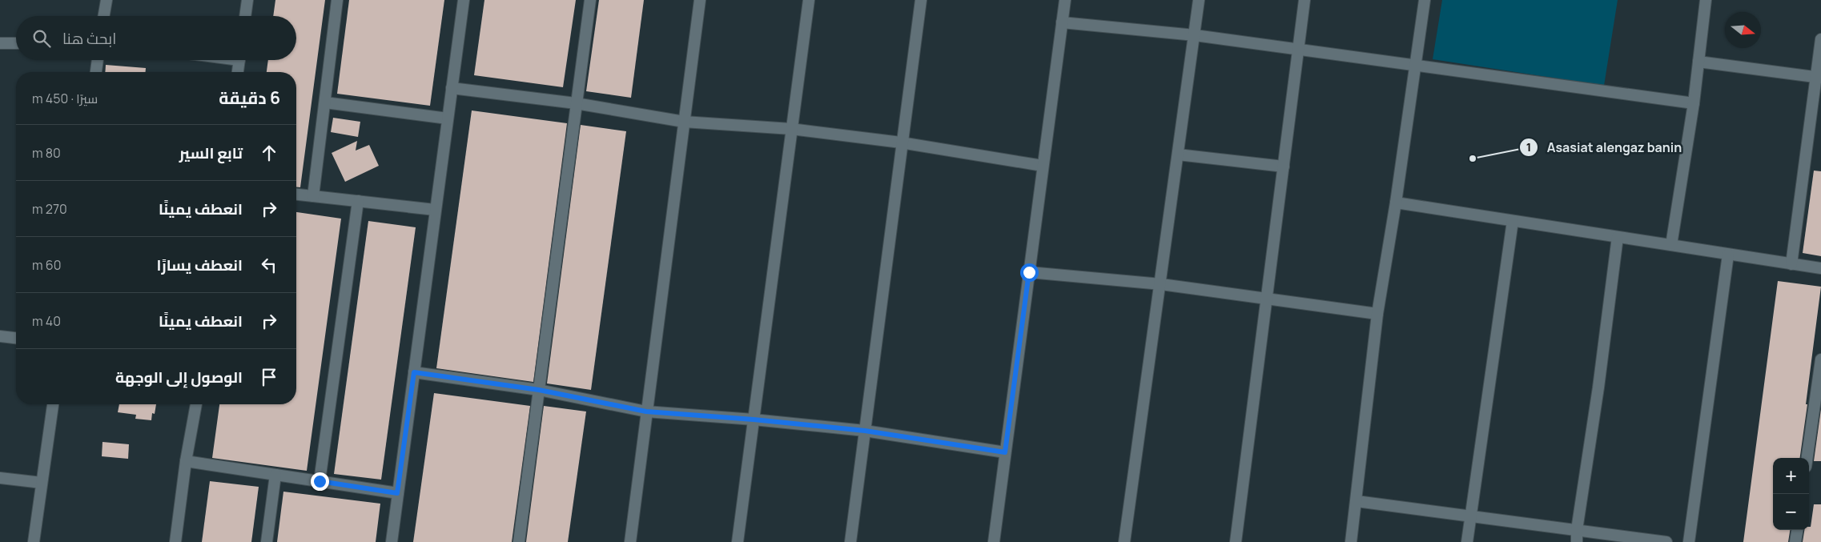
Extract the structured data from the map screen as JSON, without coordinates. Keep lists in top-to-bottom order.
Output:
{
  "places": ["Asasiat alengaz banin"],
  "north": "right",
  "page": {
    "search": "ابحث هنا",
    "heading": ["6 دقيقة", "سيرًا · 450 m"],
    "list": [
      ["تابع السير", "80 m"],
      ["انعطف يمينًا", "270 m"],
      ["انعطف يسارًا", "60 m"],
      ["انعطف يمينًا", "40 m"],
      "الوصول إلى الوجهة"
    ],
    "map_buttons": ["+", "−"]
  }
}
